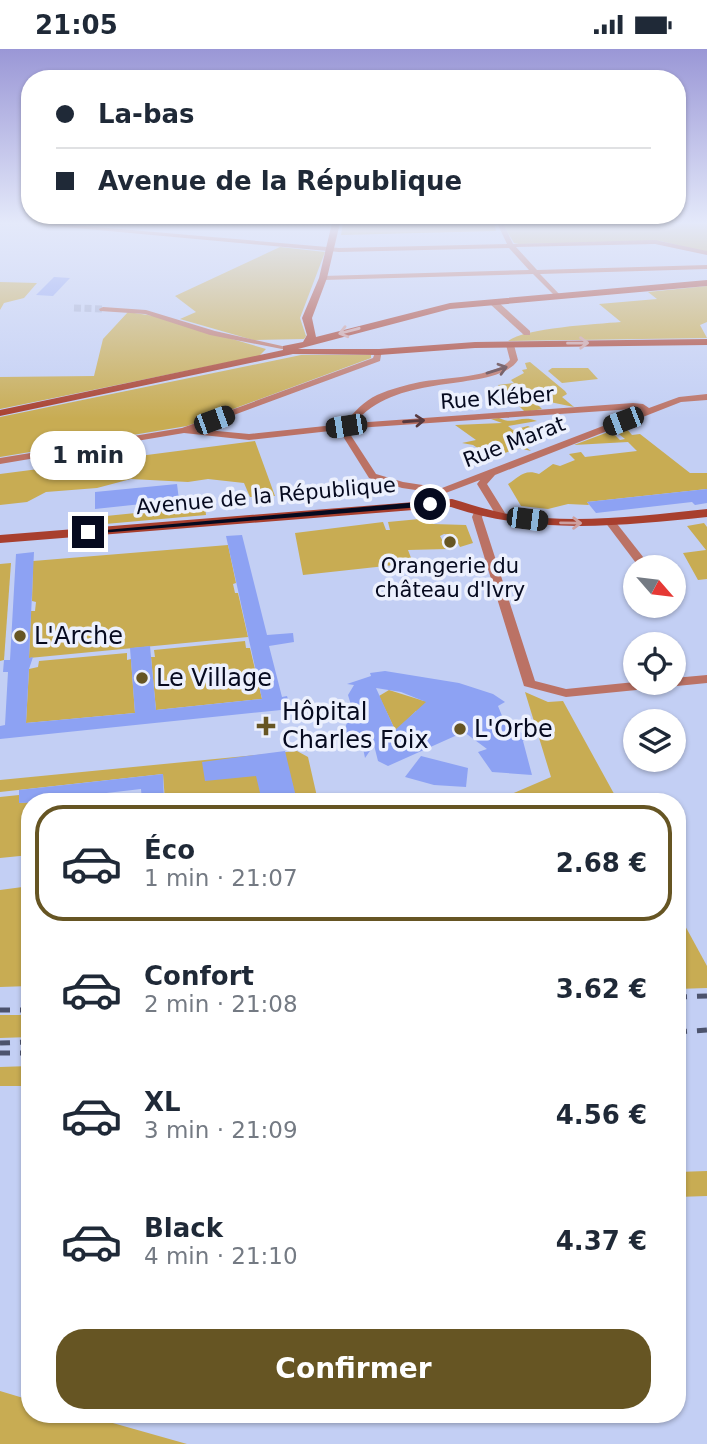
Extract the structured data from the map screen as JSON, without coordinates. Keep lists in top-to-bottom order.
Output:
{
  "streets": {
    "main road": ["Avenue de la République"],
    "street": ["Rue Kléber", "Rue Marat"]
  },
  "crossings": [
    ["Rue Kléber", "Rue Marat"],
    ["Rue Marat", "Avenue de la République"]
  ],
  "one_way": ["Rue Kléber"],
  "places": {
    "other": [
      "Orangerie du château d'Ivry",
      "L'Arche",
      "Le Village",
      "L'Orbe"
    ],
    "health": ["Hôpital Charles Foix"]
  },
  "north": "bottom right",
  "page": {
    "status": "21:05",
    "banner": ["La-bas", "Avenue de la République"],
    "bubble": "1 min",
    "list": [
      {
        "name": "Éco",
        "note": "1 min · 21:07",
        "value": "2.68 €"
      },
      {
        "name": "Confort",
        "note": "2 min · 21:08",
        "value": "3.62 €"
      },
      {
        "name": "XL",
        "note": "3 min · 21:09",
        "value": "4.56 €"
      },
      {
        "name": "Black",
        "note": "4 min · 21:10",
        "value": "4.37 €"
      }
    ],
    "buttons": "Confirmer"
  }
}
